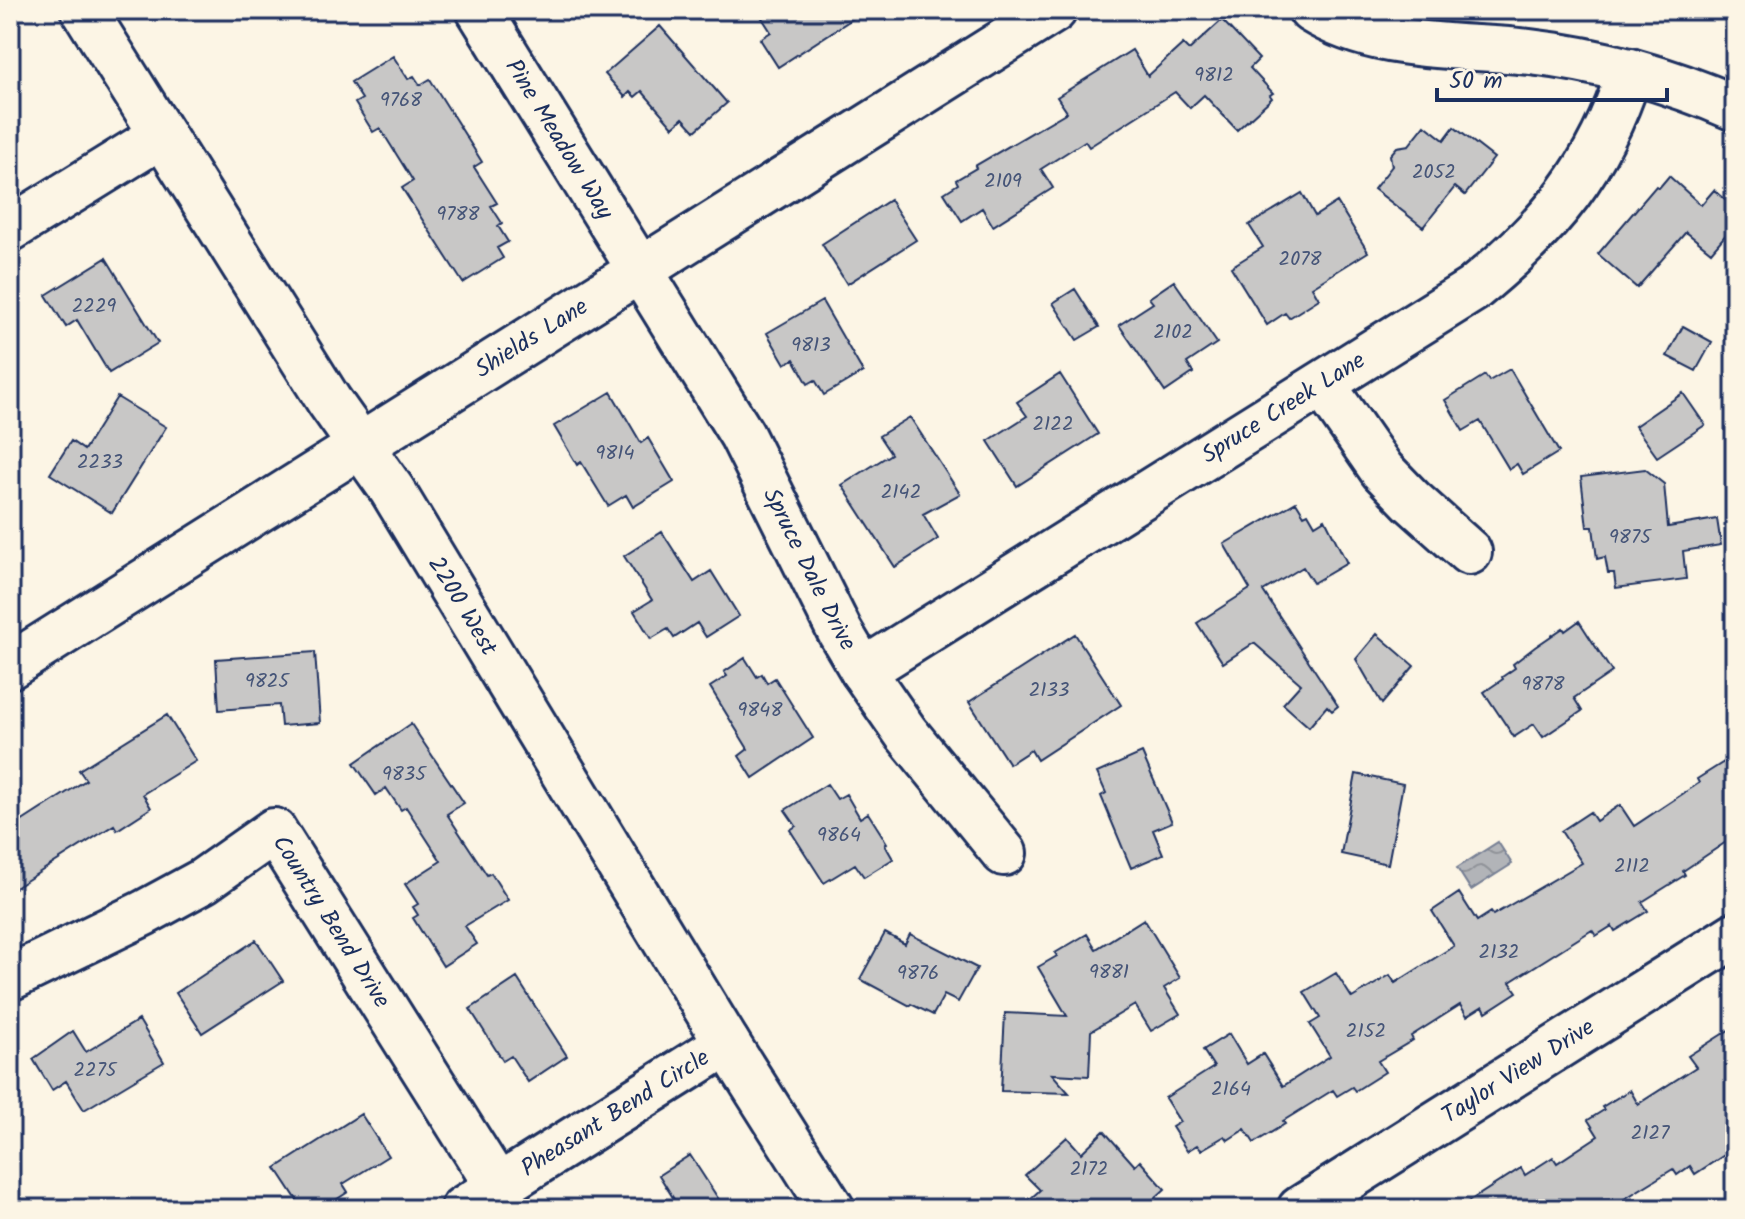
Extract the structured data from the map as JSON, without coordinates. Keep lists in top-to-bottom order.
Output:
{
  "streets": {
    "street": [
      "Pine Meadow Way",
      "Shields Lane",
      "Spruce Creek Lane",
      "Spruce Dale Drive",
      "2200 West",
      "Country Bend Drive",
      "Taylor View Drive",
      "Pheasant Bend Circle"
    ]
  },
  "crossings": [
    ["Pine Meadow Way", "Shields Lane"],
    ["Pine Meadow Way", "Spruce Dale Drive"],
    ["Shields Lane", "Spruce Dale Drive"],
    ["Shields Lane", "2200 West"],
    ["Spruce Creek Lane", "Spruce Dale Drive"],
    ["2200 West", "Pheasant Bend Circle"],
    ["Country Bend Drive", "Pheasant Bend Circle"]
  ],
  "house_numbers": [
    "9812",
    "9768",
    "2052",
    "2109",
    "9788",
    "2078",
    "2229",
    "2102",
    "9813",
    "2122",
    "9814",
    "2233",
    "2142",
    "9875",
    "9825",
    "9878",
    "2133",
    "9848",
    "9835",
    "9864",
    "2112",
    "2132",
    "9881",
    "9876",
    "2152",
    "2275",
    "2164",
    "2127",
    "2172"
  ],
  "scale_bar": "50 m"
}
